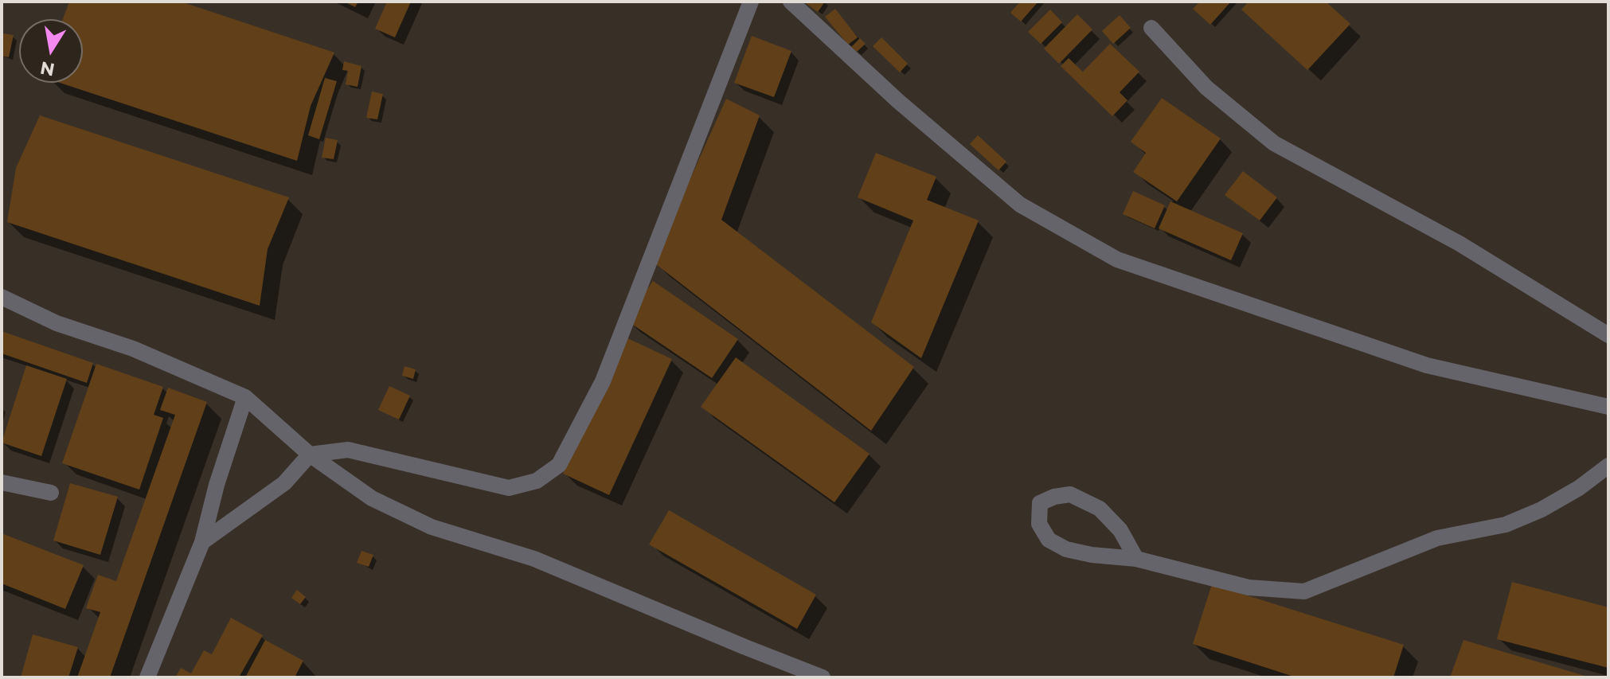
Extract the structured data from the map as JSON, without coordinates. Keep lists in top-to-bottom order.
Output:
{
  "north": "bottom"
}
